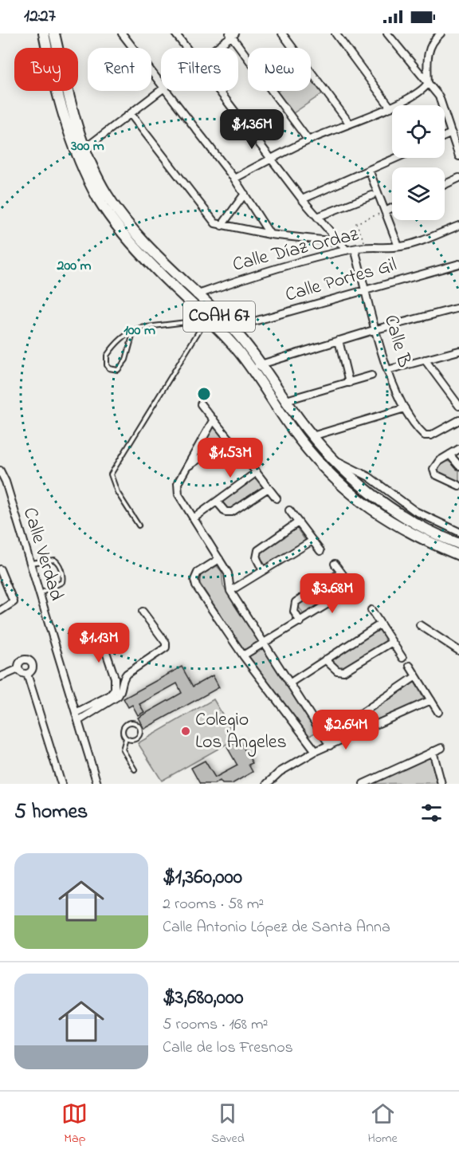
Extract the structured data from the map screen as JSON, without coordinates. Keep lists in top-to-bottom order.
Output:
{
  "streets": {
    "main road": ["COAH 67"],
    "street": [
      "Calle Díaz Ordaz",
      "Calle Portes Gil",
      "Calle B",
      "Calle Verdad"
    ]
  },
  "crossings": [
    ["Calle Díaz Ordaz", "COAH 67"],
    ["Calle Díaz Ordaz", "Calle B"],
    ["Calle Portes Gil", "COAH 67"],
    ["Calle Portes Gil", "Calle B"]
  ],
  "places": ["Colegio Los Angeles"],
  "page": {
    "status": "12:27",
    "chip": [
      "Buy",
      "Rent",
      "Filters",
      "New"
    ],
    "price": [
      "$1.36M",
      "$1.53M",
      "$3.68M",
      "$1.13M",
      "$2.64M"
    ],
    "heading": "5 homes",
    "list": [
      {
        "name": "$1,360,000",
        "note": "2 rooms · 58 m² · Calle Antonio López de Santa Anna"
      },
      {
        "name": "$3,680,000",
        "note": "5 rooms · 168 m² · Calle de los Fresnos"
      }
    ],
    "tabs": ["Map", "Saved", "Home"]
  },
  "rings": ["300 m", "200 m", "100 m"]
}
